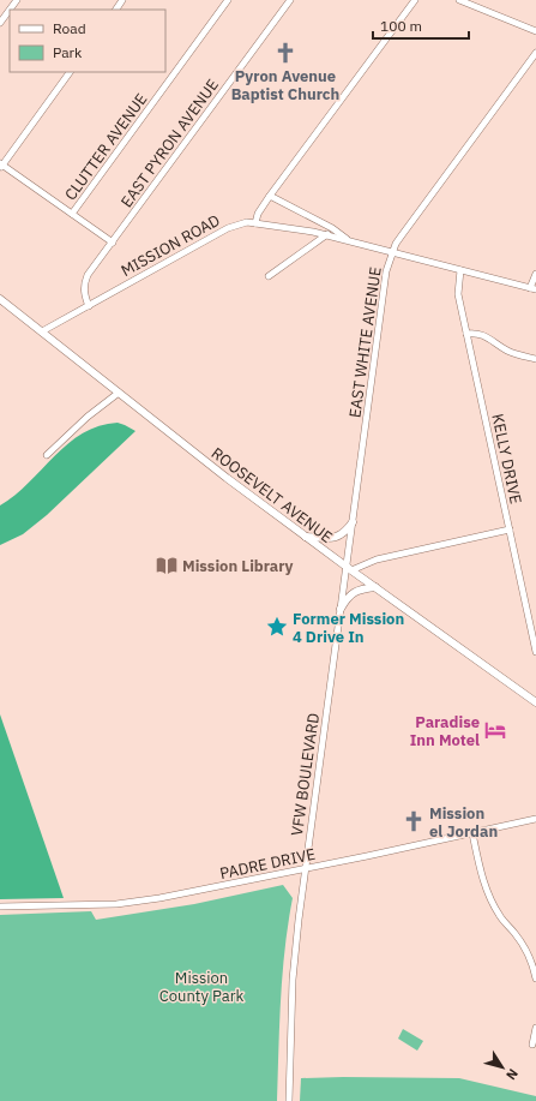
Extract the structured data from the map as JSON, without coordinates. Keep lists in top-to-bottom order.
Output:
{
  "streets": {
    "main road": ["ROOSEVELT AVENUE"],
    "street": [
      "EAST PYRON AVENUE",
      "CLUTTER AVENUE",
      "MISSION ROAD",
      "EAST WHITE AVENUE",
      "KELLY DRIVE",
      "VFW BOULEVARD",
      "PADRE DRIVE"
    ]
  },
  "crossings": [
    ["EAST PYRON AVENUE", "MISSION ROAD"],
    ["MISSION ROAD", "EAST WHITE AVENUE"],
    ["MISSION ROAD", "KELLY DRIVE"],
    ["MISSION ROAD", "ROOSEVELT AVENUE"],
    ["EAST WHITE AVENUE", "ROOSEVELT AVENUE"],
    ["EAST WHITE AVENUE", "VFW BOULEVARD"],
    ["ROOSEVELT AVENUE", "VFW BOULEVARD"],
    ["VFW BOULEVARD", "PADRE DRIVE"]
  ],
  "parks": ["Mission County Park"],
  "places": {
    "church": ["Pyron Avenue Baptist Church", "Mission el Jordan"],
    "library": ["Mission Library"],
    "place": ["Former Mission 4 Drive In"],
    "hotel": ["Paradise Inn Motel"]
  },
  "legend": ["Road", "Park"],
  "scale_bar": "100 m",
  "north": "bottom right"
}
